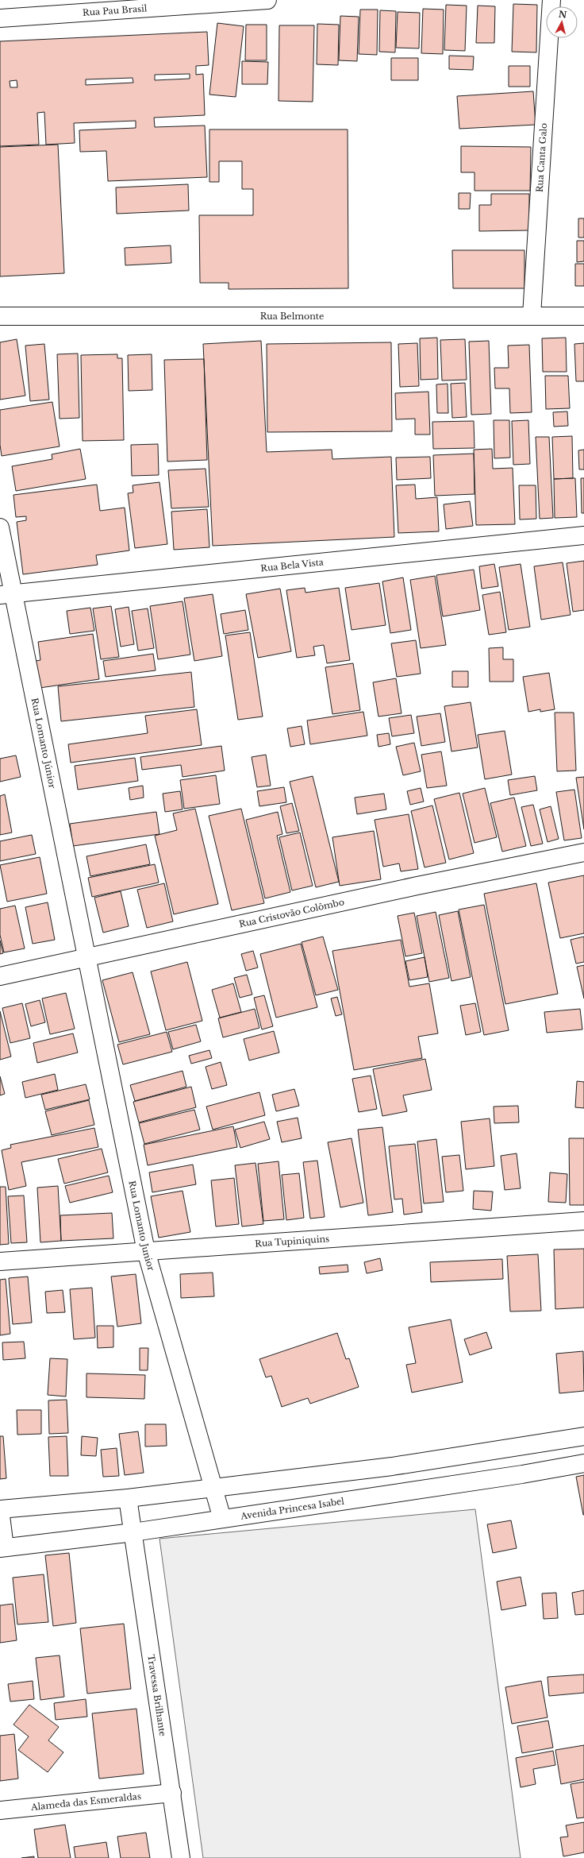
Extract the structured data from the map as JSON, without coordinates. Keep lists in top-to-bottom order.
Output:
{
  "streets": {
    "street": [
      "Rua Pau Brasil",
      "Rua Canta Galo",
      "Rua Belmonte",
      "Rua Bela Vista",
      "Rua Lomanto Júnior",
      "Rua Cristovão Colômbo",
      "Rua Lomanto Junior",
      "Rua Tupiniquins",
      "Avenida Princesa Isabel",
      "Travessa Brilhante",
      "Alameda das Esmeraldas"
    ]
  },
  "crossings": [
    ["Rua Canta Galo", "Rua Belmonte"],
    ["Rua Bela Vista", "Rua Lomanto Júnior"],
    ["Rua Lomanto Júnior", "Rua Cristovão Colômbo"],
    ["Rua Lomanto Júnior", "Rua Lomanto Junior"],
    ["Rua Cristovão Colômbo", "Rua Lomanto Junior"],
    ["Rua Lomanto Junior", "Rua Tupiniquins"],
    ["Rua Lomanto Junior", "Avenida Princesa Isabel"],
    ["Avenida Princesa Isabel", "Travessa Brilhante"],
    ["Travessa Brilhante", "Alameda das Esmeraldas"]
  ],
  "north": "top"
}
